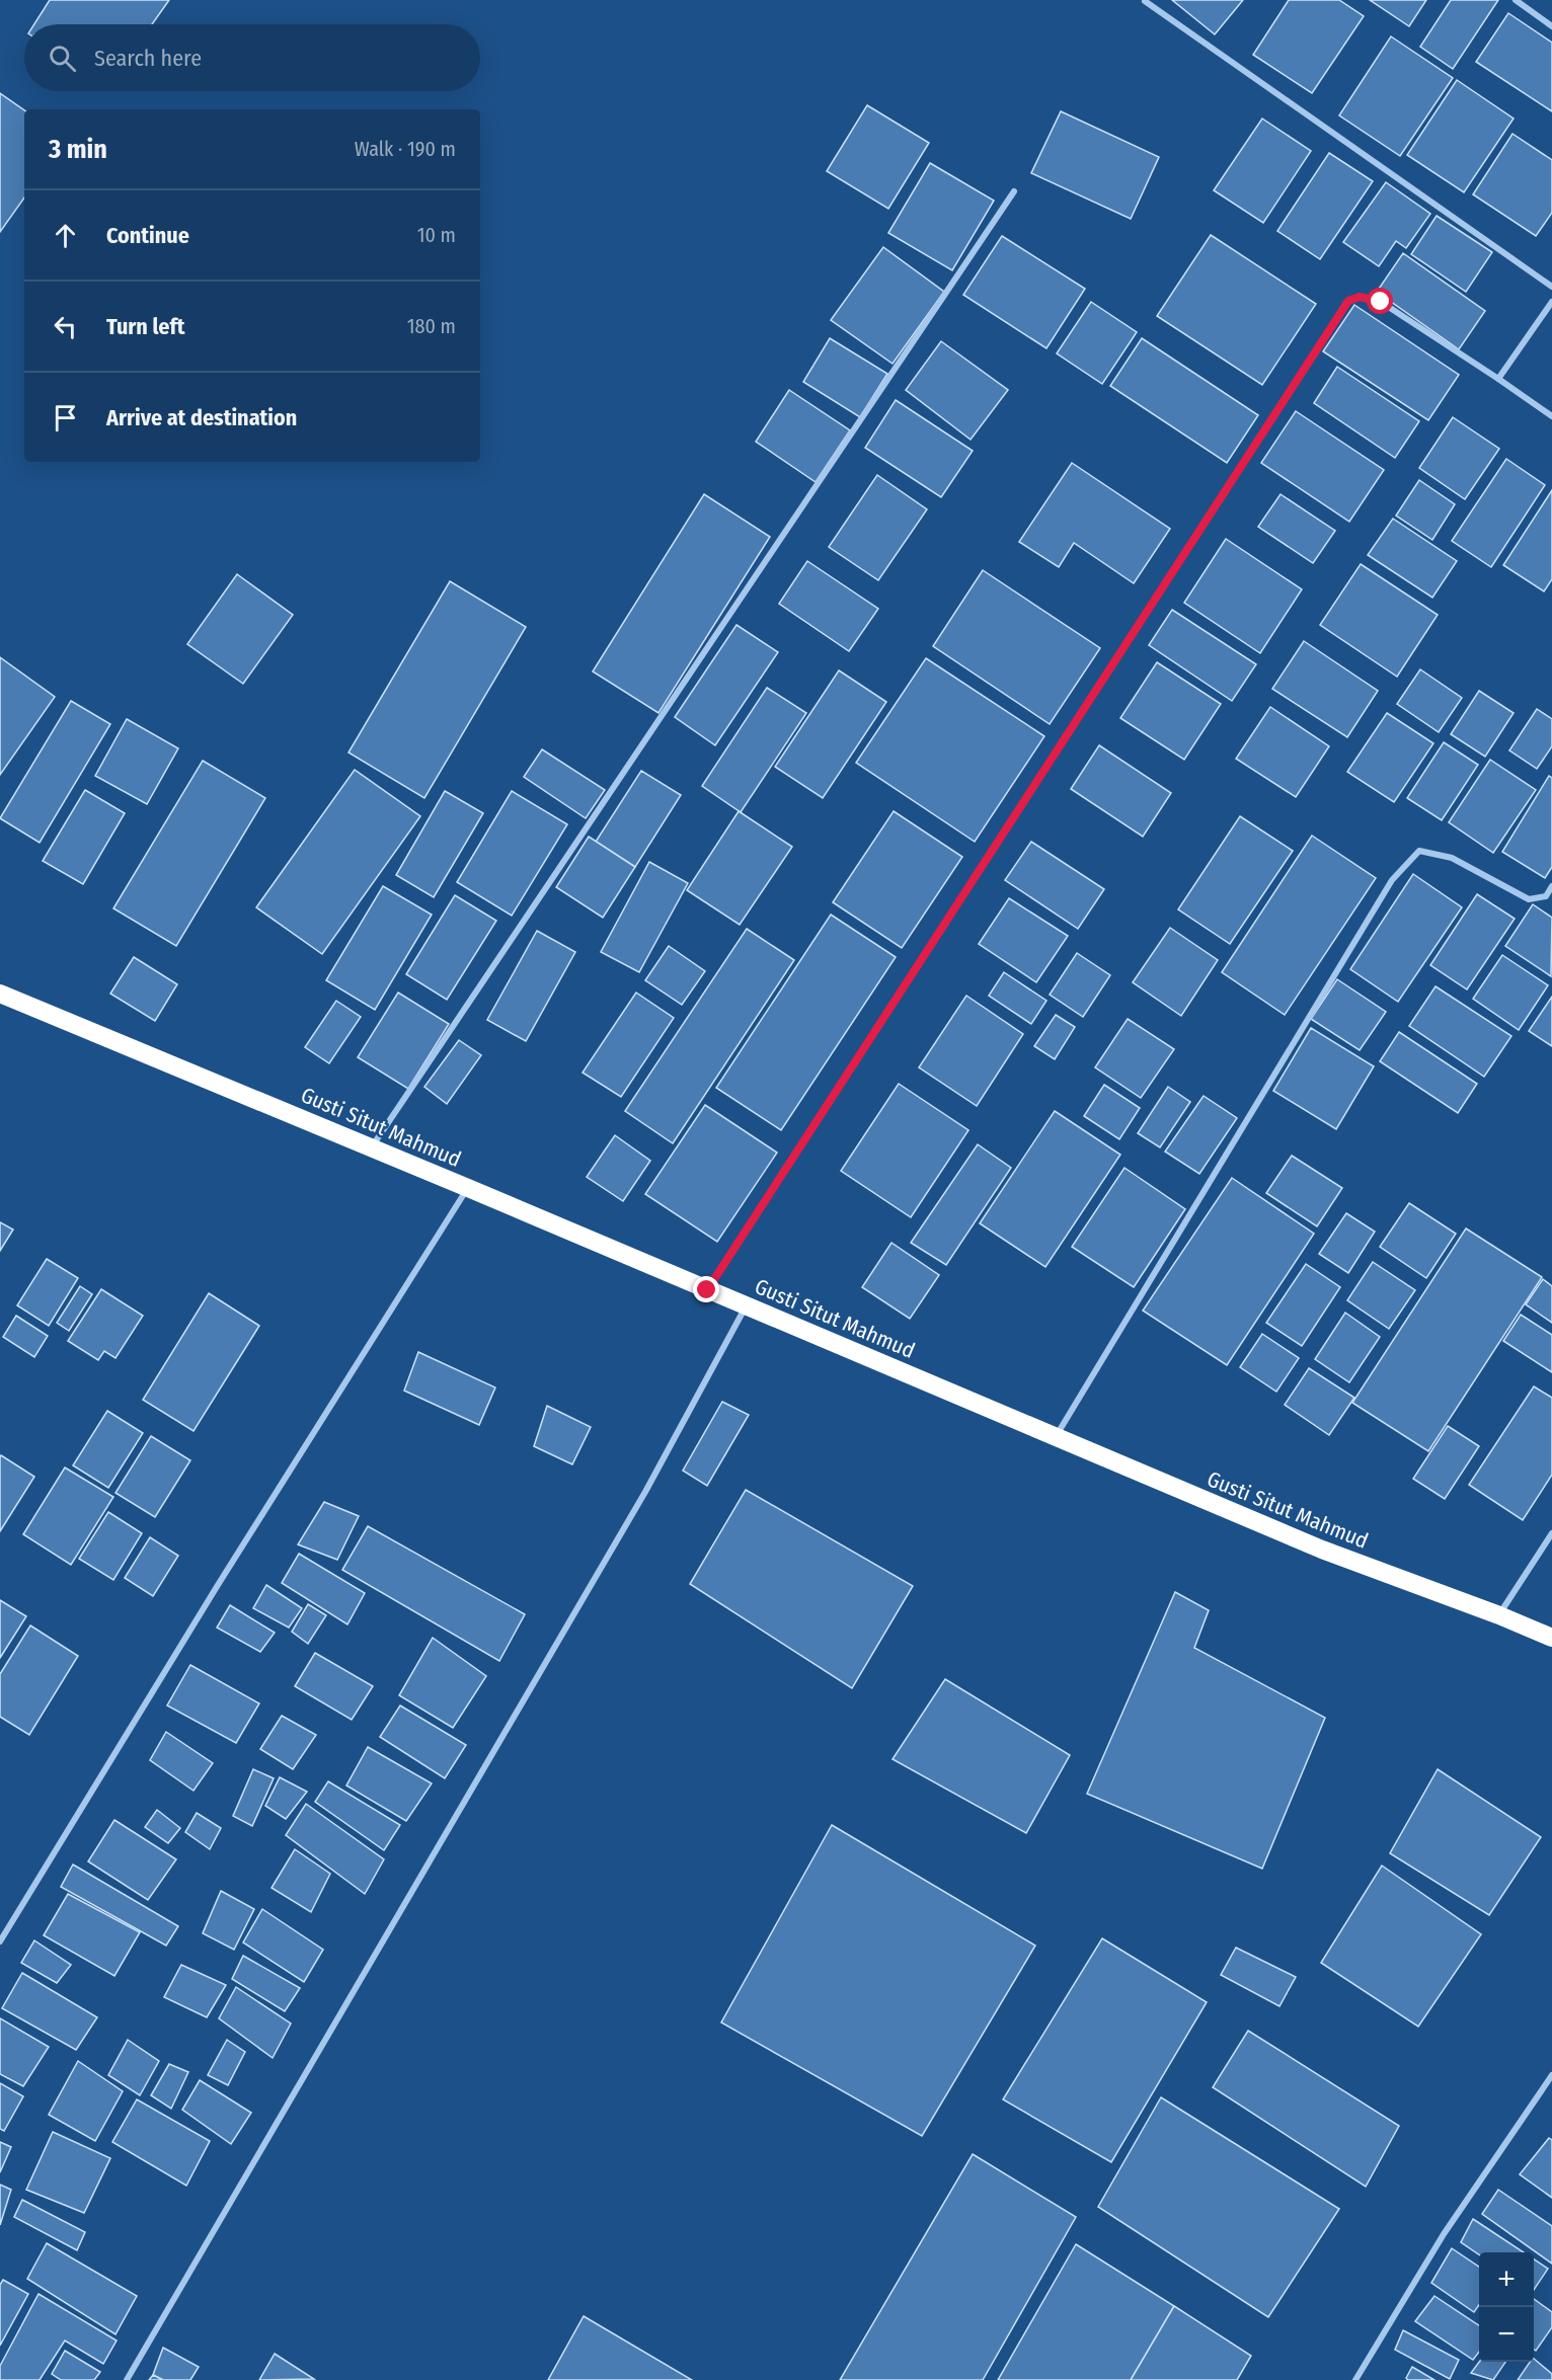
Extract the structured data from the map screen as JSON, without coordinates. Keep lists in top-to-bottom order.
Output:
{
  "streets": {
    "highway": ["Gusti Situt Mahmud"]
  },
  "page": {
    "search": "Search here",
    "heading": ["3 min", "Walk · 190 m"],
    "list": [
      ["Continue", "10 m"],
      ["Turn left", "180 m"],
      "Arrive at destination"
    ],
    "map_buttons": ["+", "−"]
  }
}
